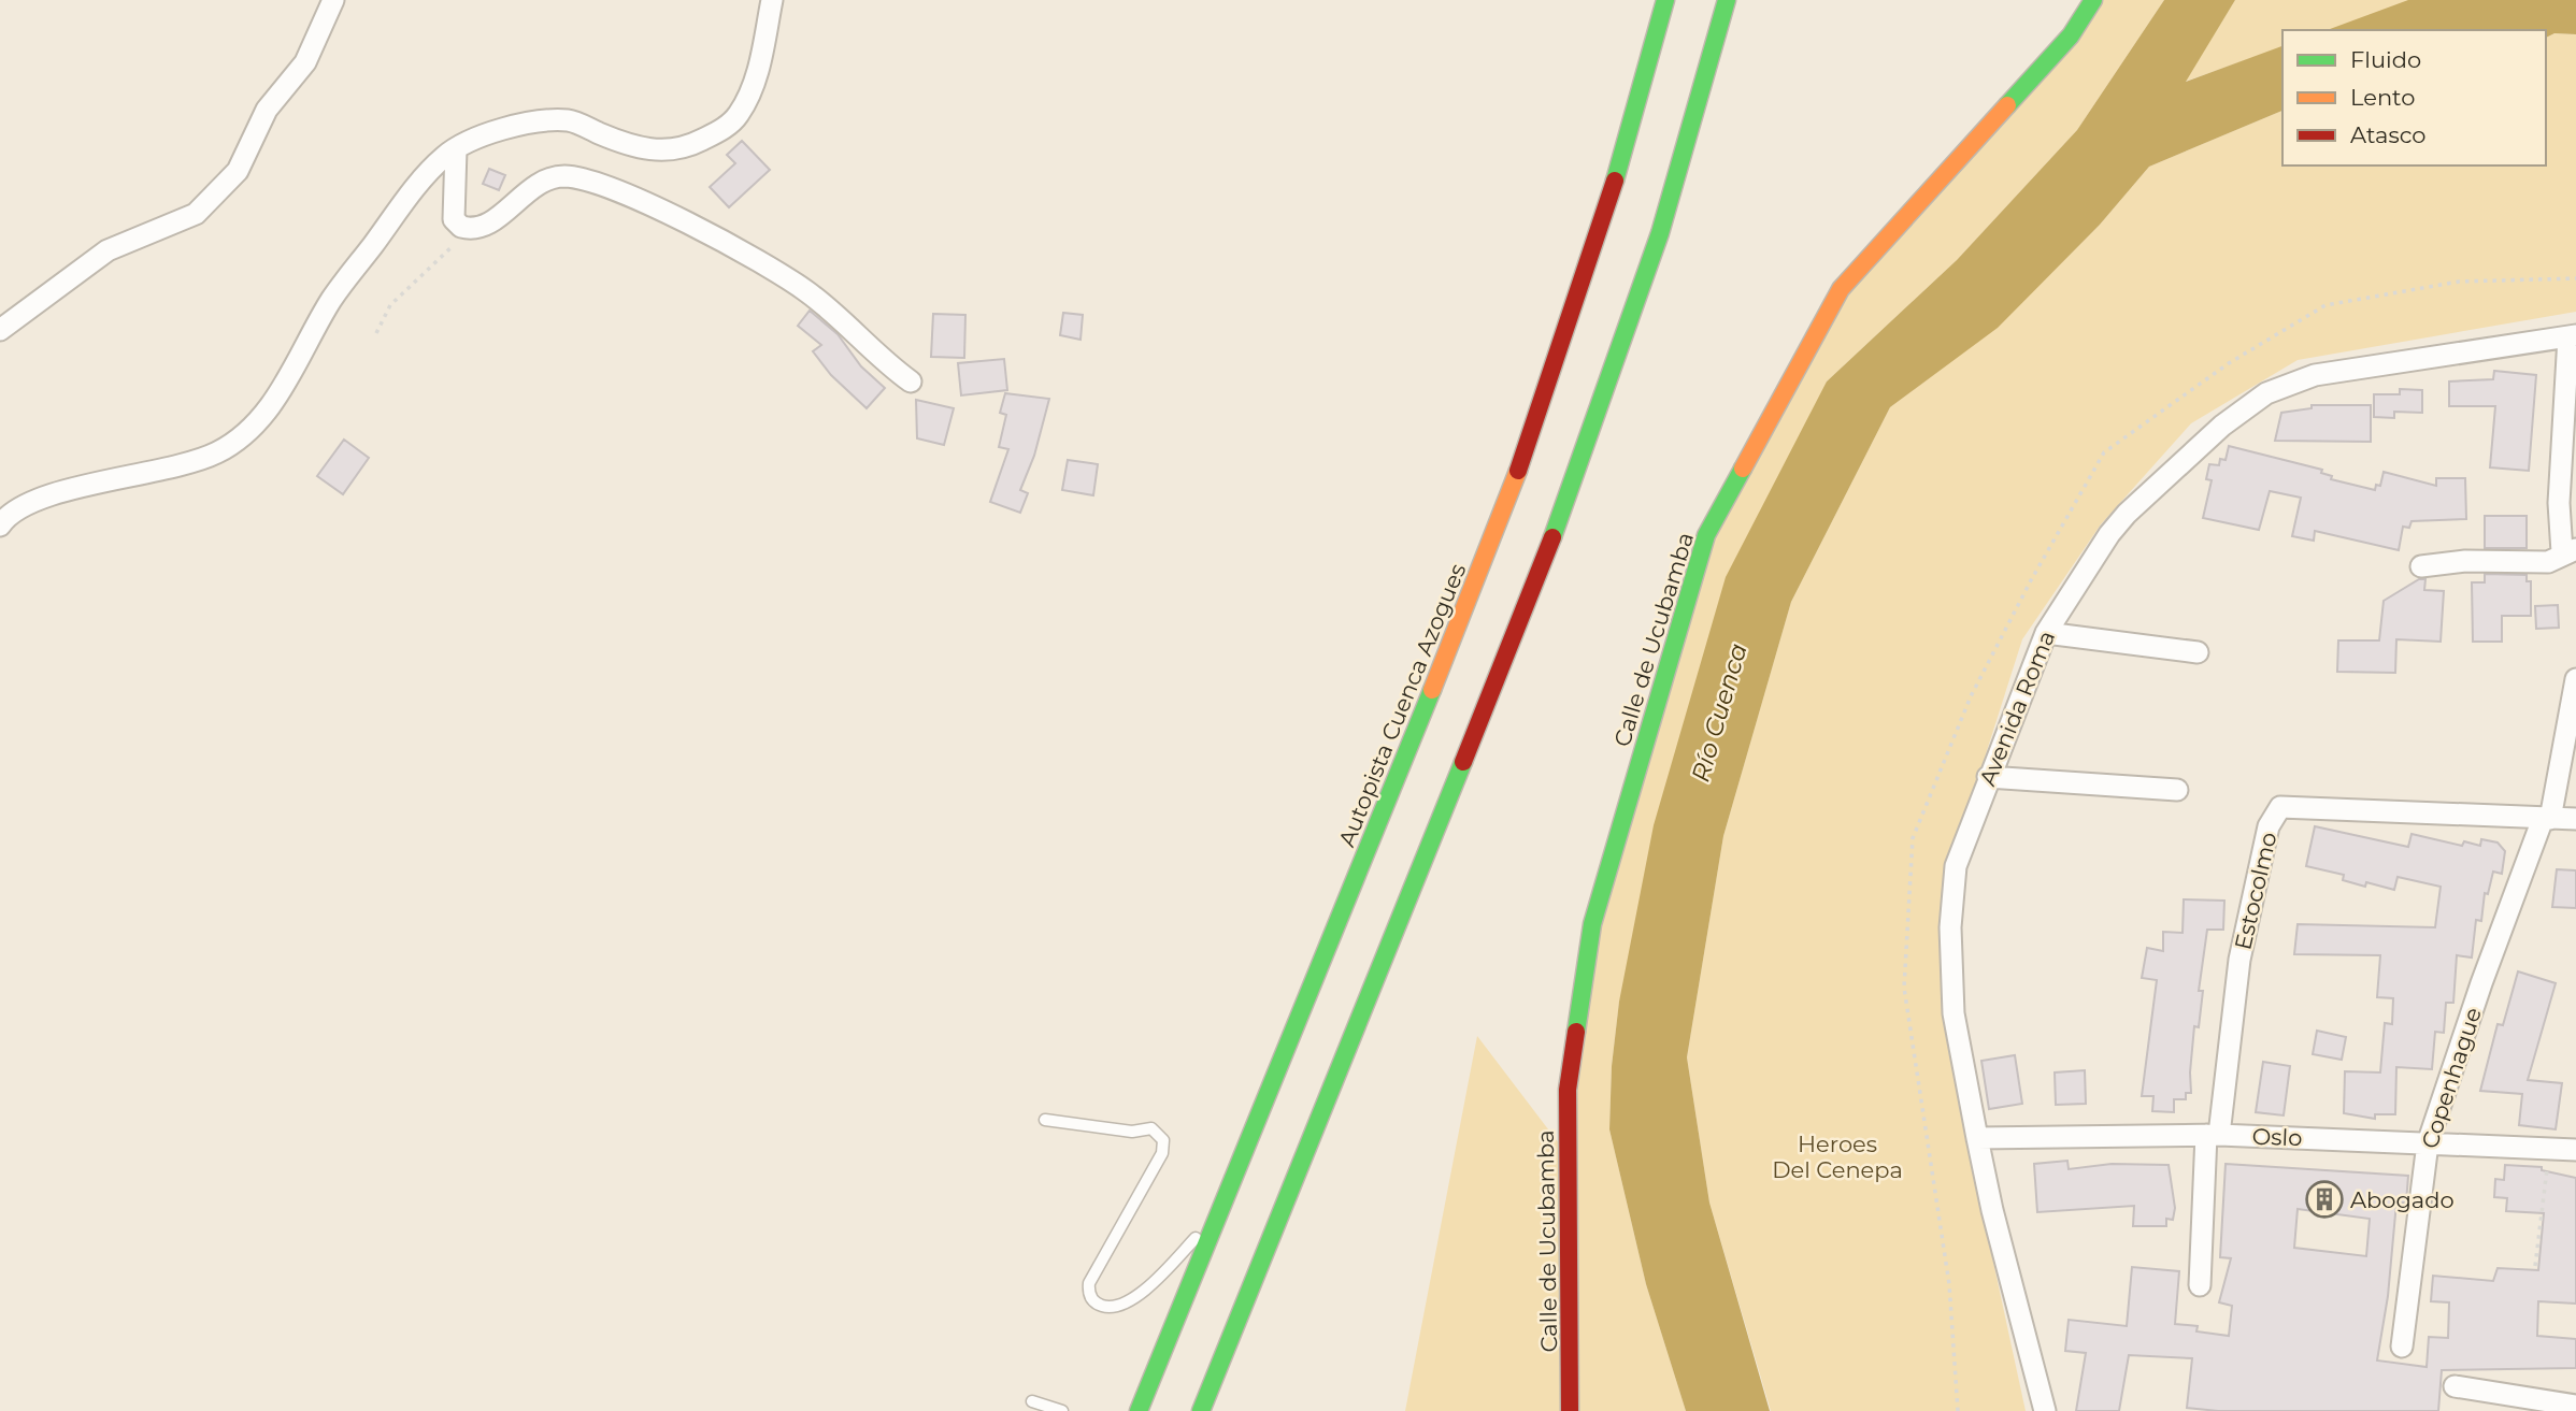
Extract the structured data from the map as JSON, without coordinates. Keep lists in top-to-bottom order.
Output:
{
  "streets": {
    "main road": ["Calle de Ucubamba", "Autopista Cuenca Azogues"],
    "street": [
      "Avenida Roma",
      "Estocolmo",
      "Copenhague",
      "Oslo"
    ]
  },
  "crossings": [
    ["Avenida Roma", "Oslo"],
    ["Estocolmo", "Copenhague"],
    ["Estocolmo", "Oslo"],
    ["Copenhague", "Oslo"]
  ],
  "water": ["Río Cuenca"],
  "parks": ["Heroes Del Cenepa"],
  "places": {
    "building": ["Abogado"]
  },
  "legend": ["Fluido", "Lento", "Atasco"]
}
